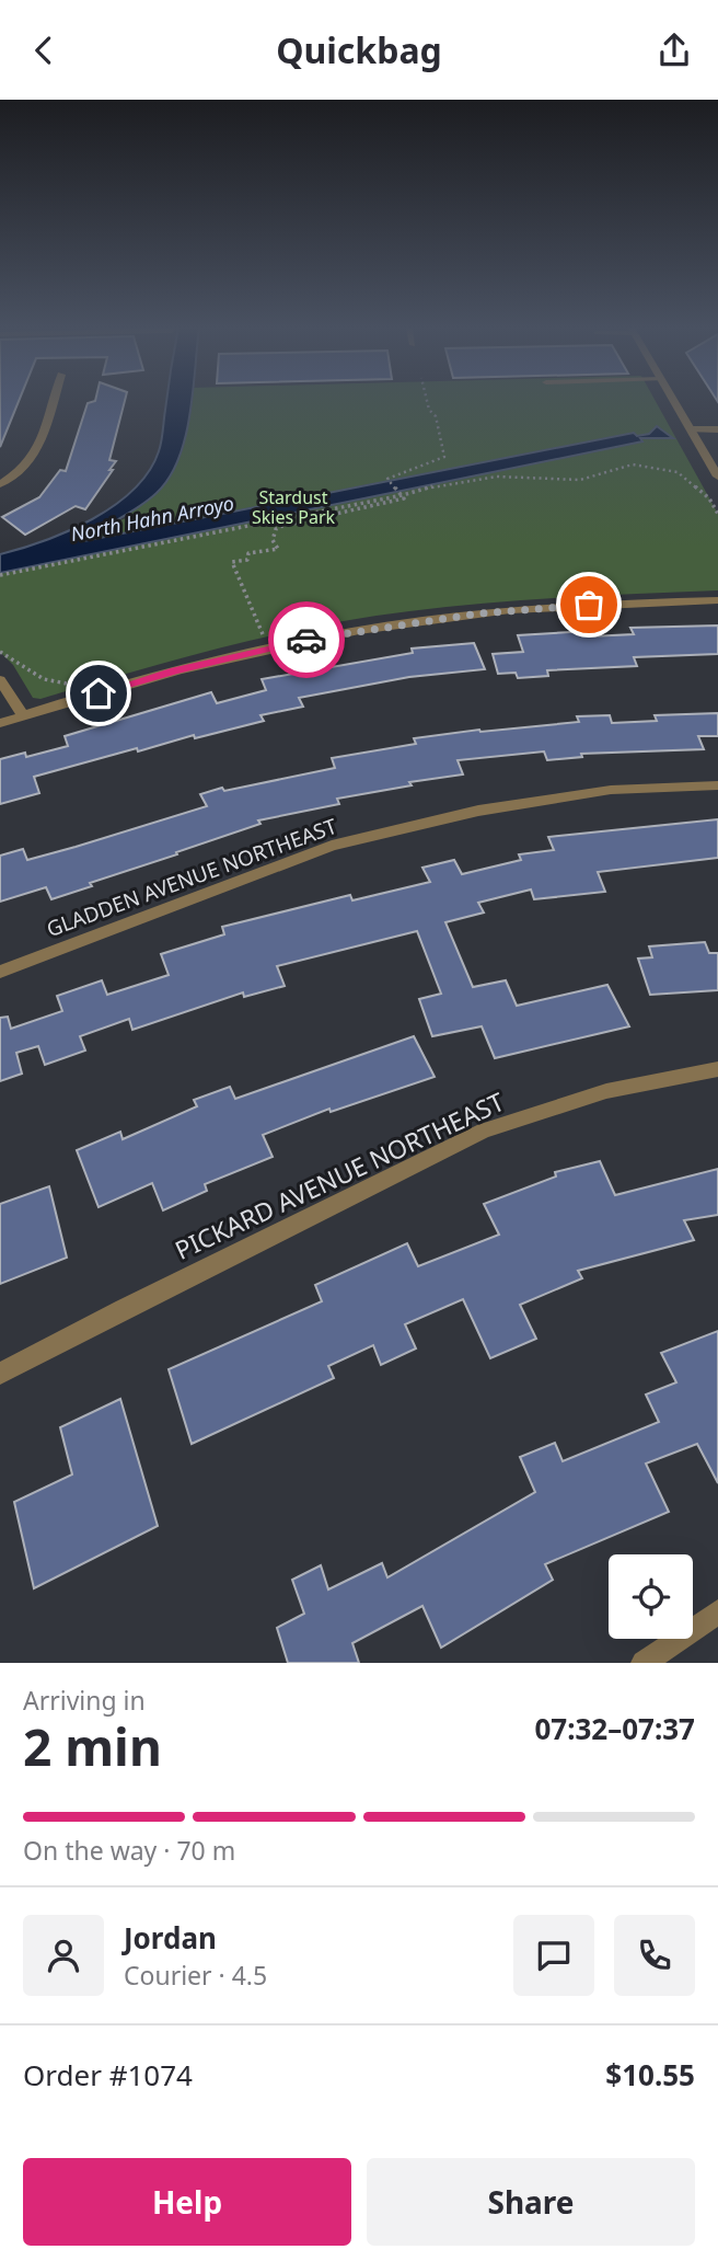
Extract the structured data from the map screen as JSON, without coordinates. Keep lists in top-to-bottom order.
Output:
{
  "streets": {
    "street": ["GLADDEN AVENUE NORTHEAST", "PICKARD AVENUE NORTHEAST"]
  },
  "water": ["North Hahn Arroyo"],
  "parks": ["Stardust Skies Park"],
  "page": {
    "header": "Quickbag",
    "heading": ["2 min", "Arriving in", "07:32–07:37"],
    "panel": [
      "Jordan",
      "Courier · 4.5",
      "Order #1074",
      "$10.55"
    ],
    "bar": "On the way · 70 m",
    "buttons": ["Help", "Share"]
  }
}
